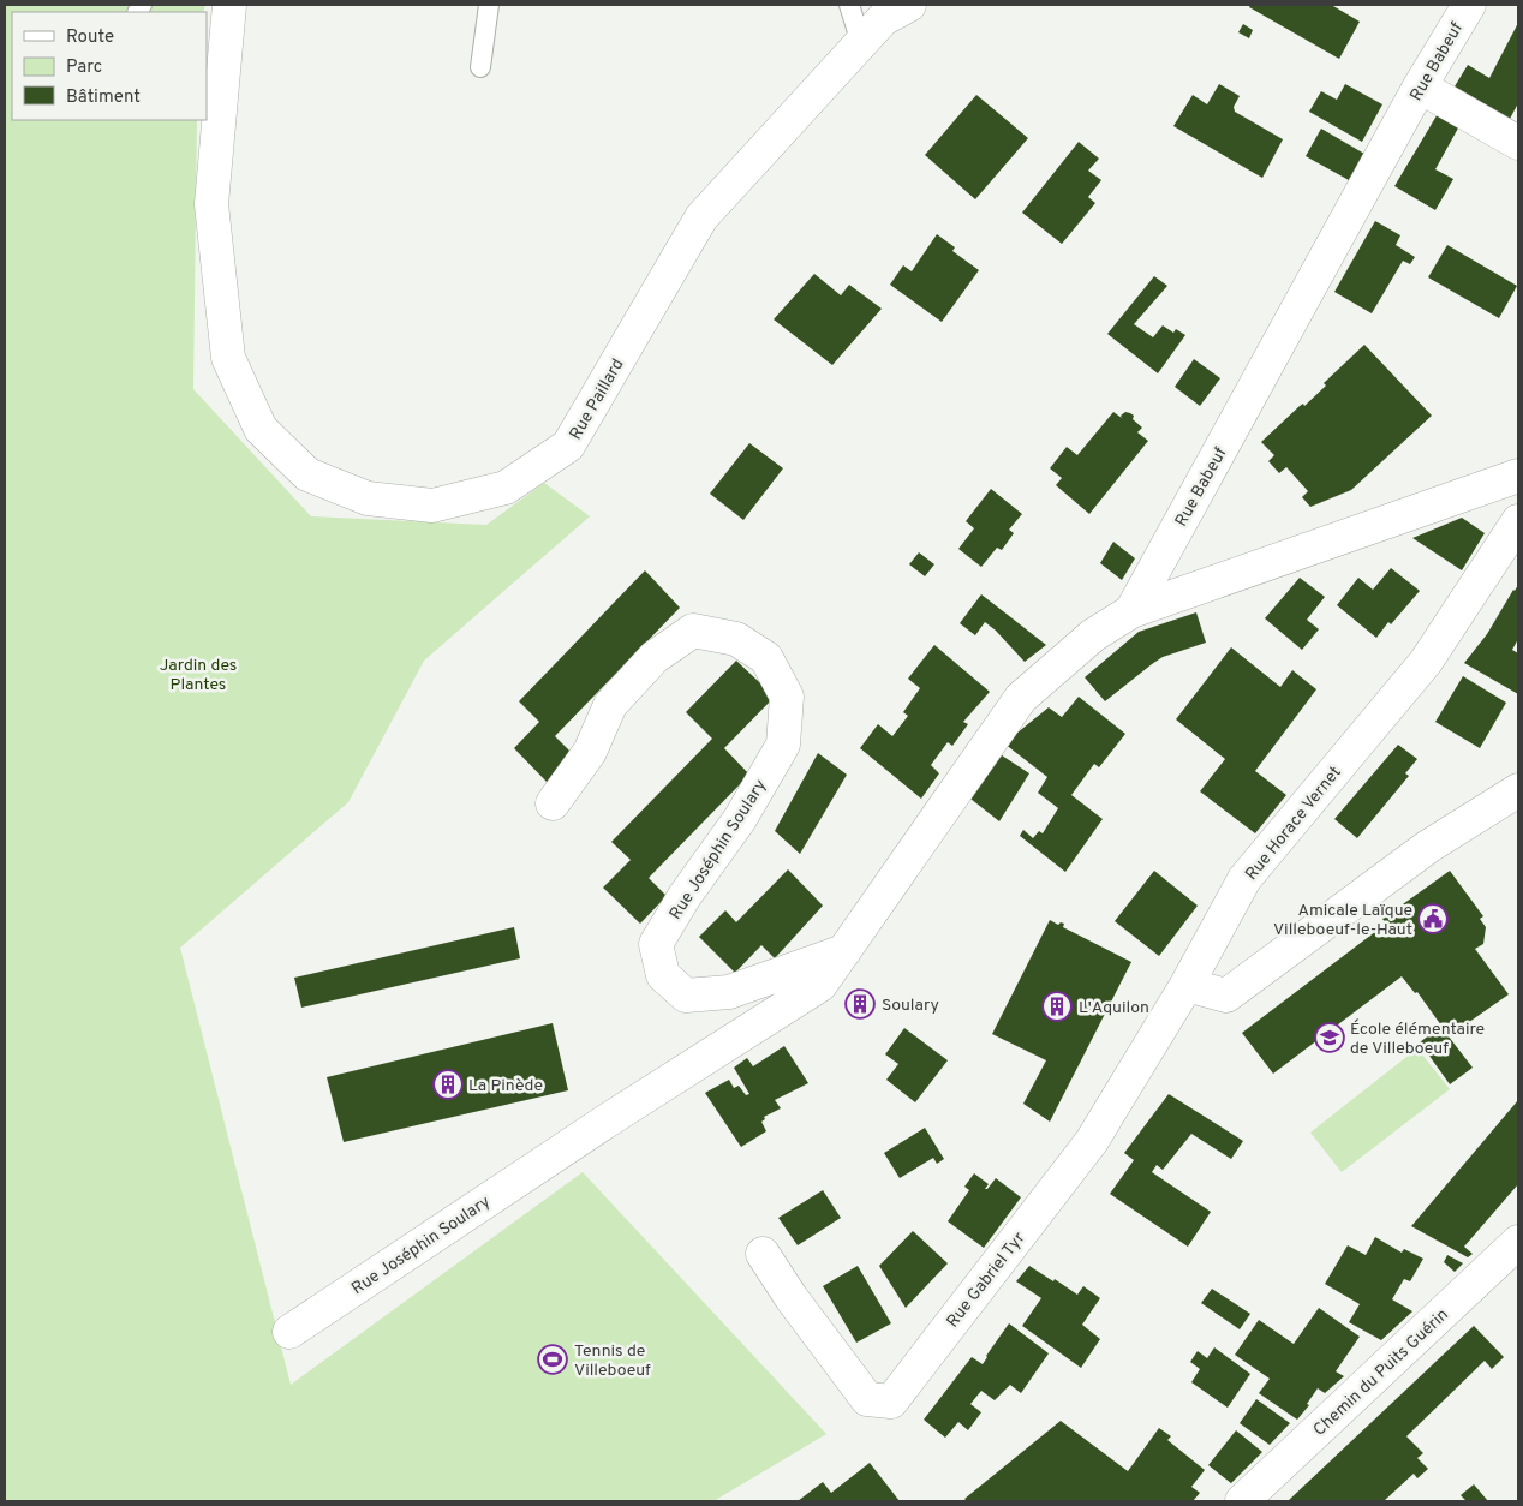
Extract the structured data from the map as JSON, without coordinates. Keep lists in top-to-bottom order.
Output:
{
  "streets": {
    "street": [
      "Rue Babeuf",
      "Rue Paillard",
      "Rue Horace Vernet",
      "Rue Joséphin Soulary",
      "Rue Gabriel Tyr",
      "Chemin du Puits Guérin"
    ]
  },
  "crossings": [
    ["Rue Babeuf", "Rue Joséphin Soulary"],
    ["Rue Horace Vernet", "Rue Gabriel Tyr"]
  ],
  "parks": ["Jardin des Plantes"],
  "places": {
    "public building": ["Amicale Laïque Villeboeuf-le-Haut"],
    "building": ["Soulary", "L'Aquilon", "La Pinède"],
    "school or university": ["École élémentaire de Villeboeuf"],
    "sports": ["Tennis de Villeboeuf"]
  },
  "legend": ["Route", "Parc", "Bâtiment"]
}
